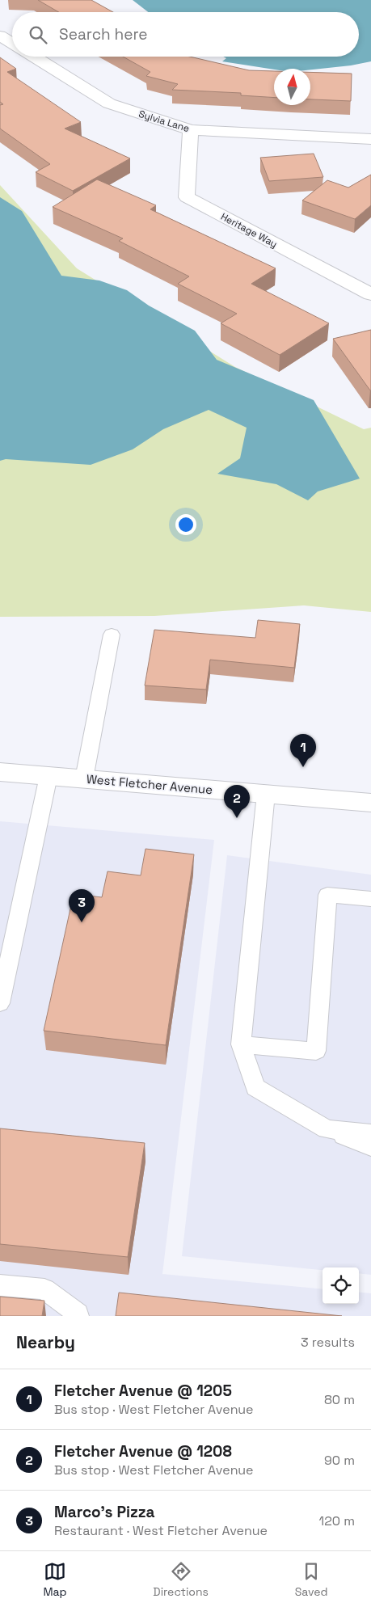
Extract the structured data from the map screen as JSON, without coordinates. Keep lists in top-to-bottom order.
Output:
{
  "streets": {
    "street": ["Sylvia Lane", "Heritage Way", "West Fletcher Avenue"]
  },
  "crossings": [
    ["Sylvia Lane", "Heritage Way"]
  ],
  "north": "top",
  "page": {
    "search": "Search here",
    "pins": ["1", "2", "3"],
    "heading": ["Nearby", "3 results"],
    "list": [
      {
        "mark": "1",
        "name": "Fletcher Avenue @ 1205",
        "note": "Bus stop · West Fletcher Avenue",
        "value": "80 m"
      },
      {
        "mark": "2",
        "name": "Fletcher Avenue @ 1208",
        "note": "Bus stop · West Fletcher Avenue",
        "value": "90 m"
      },
      {
        "mark": "3",
        "name": "Marco's Pizza",
        "note": "Restaurant · West Fletcher Avenue",
        "value": "120 m"
      }
    ],
    "nav": ["Map", "Directions", "Saved"]
  }
}
